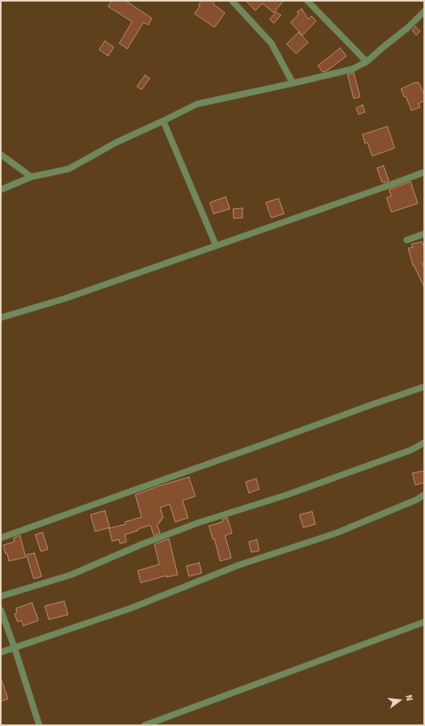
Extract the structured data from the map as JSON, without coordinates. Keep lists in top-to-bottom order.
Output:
{
  "north": "right"
}
